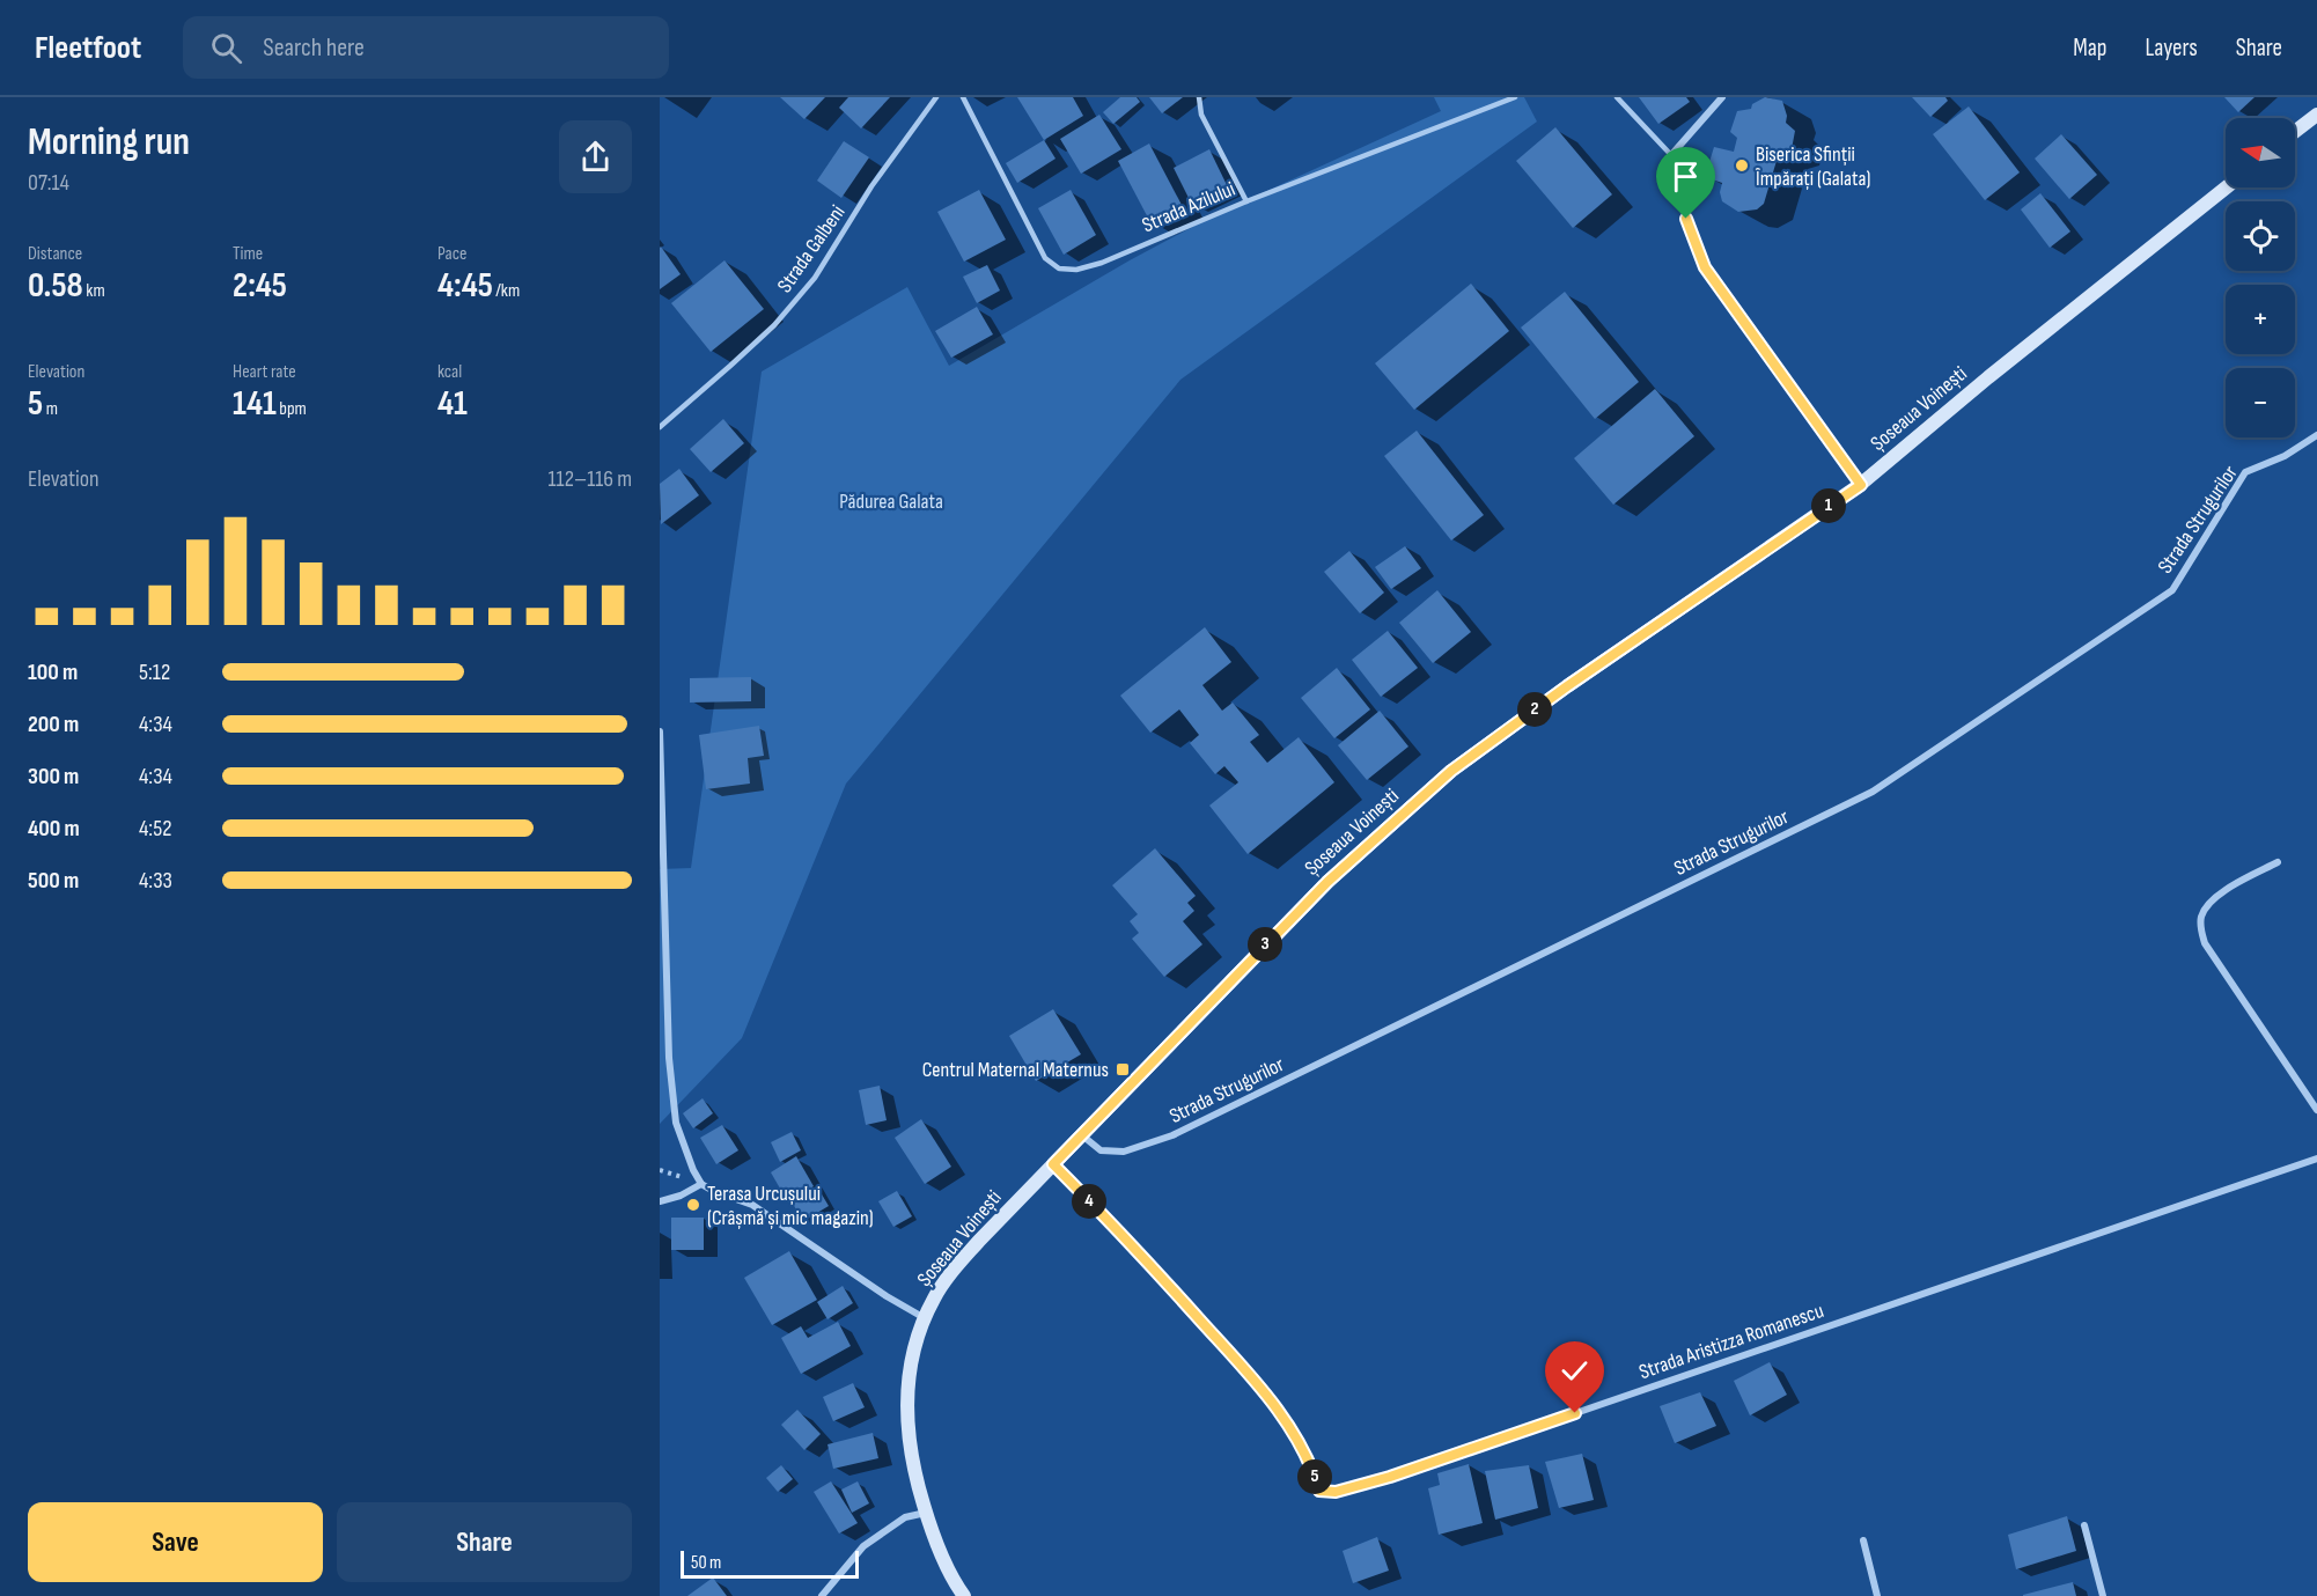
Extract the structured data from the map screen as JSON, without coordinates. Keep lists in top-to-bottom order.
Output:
{
  "streets": {
    "main road": ["Șoseaua Voinești"],
    "street": ["Strada Strugurilor", "Strada Aristizza Romanescu"],
    "lane": ["Strada Azilului", "Strada Galbeni"]
  },
  "crossings": [
    ["Șoseaua Voinești", "Strada Strugurilor"],
    ["Șoseaua Voinești", "Strada Aristizza Romanescu"]
  ],
  "parks": ["Pădurea Galata"],
  "places": {
    "other": ["Biserica Sfinții Împărați (Galata)", "Terasa Urcușului (Crâșmă și mic magazin)"],
    "transit": ["Centrul Maternal Maternus"]
  },
  "scale_bar": "50 m",
  "north": "left",
  "page": {
    "header": "Fleetfoot",
    "search": "Search here",
    "nav": ["Map", "Layers", "Share"],
    "heading": ["Morning run", "07:14"],
    "map_buttons": ["+", "−"],
    "stats": [
      ["Distance", "0.58 km"],
      ["Time", "2:45"],
      ["Pace", "4:45 /km"],
      ["Elevation", "5 m"],
      ["Heart rate", "141 bpm"],
      ["kcal", "41"]
    ],
    "chart": ["Elevation", "112–116 m"],
    "pins": [
      "1",
      "2",
      "3",
      "4",
      "5"
    ],
    "list": [
      {
        "name": "100 m",
        "note": "5:12"
      },
      {
        "name": "200 m",
        "note": "4:34"
      },
      {
        "name": "300 m",
        "note": "4:34"
      },
      {
        "name": "400 m",
        "note": "4:52"
      },
      {
        "name": "500 m",
        "note": "4:33"
      }
    ],
    "buttons": ["Save", "Share"],
    "scale": "50 m"
  }
}
